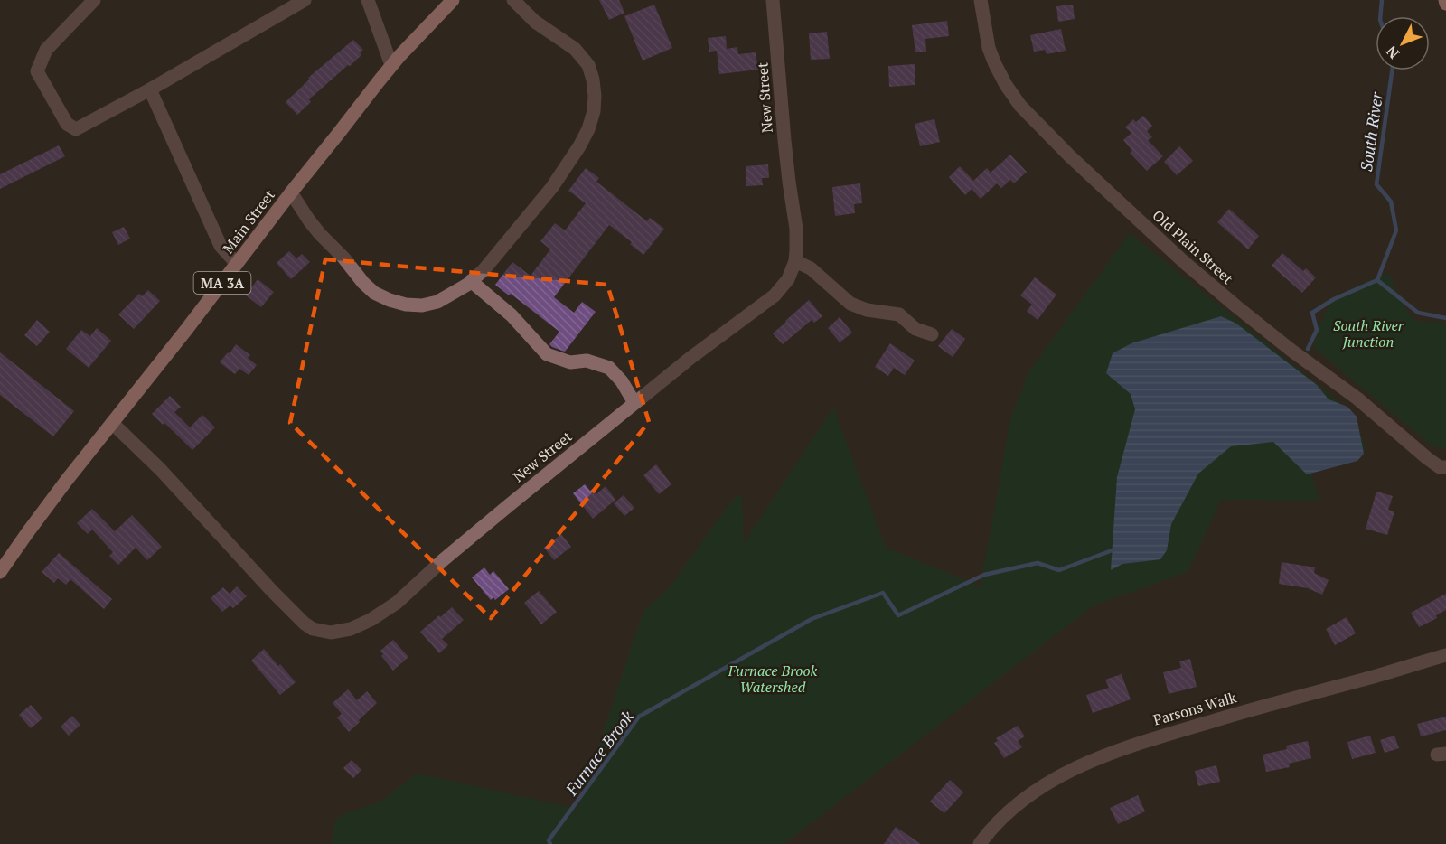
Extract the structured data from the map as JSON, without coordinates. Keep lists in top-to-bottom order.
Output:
{
  "streets": {
    "main road": ["Main Street", "MA 3A"],
    "street": ["New Street", "Old Plain Street", "Parsons Walk"]
  },
  "crossings": [
    ["New Street", "Main Street"]
  ],
  "water": ["South River", "Furnace Brook"],
  "parks": ["South River Junction", "Furnace Brook Watershed"],
  "north": "bottom left"
}
